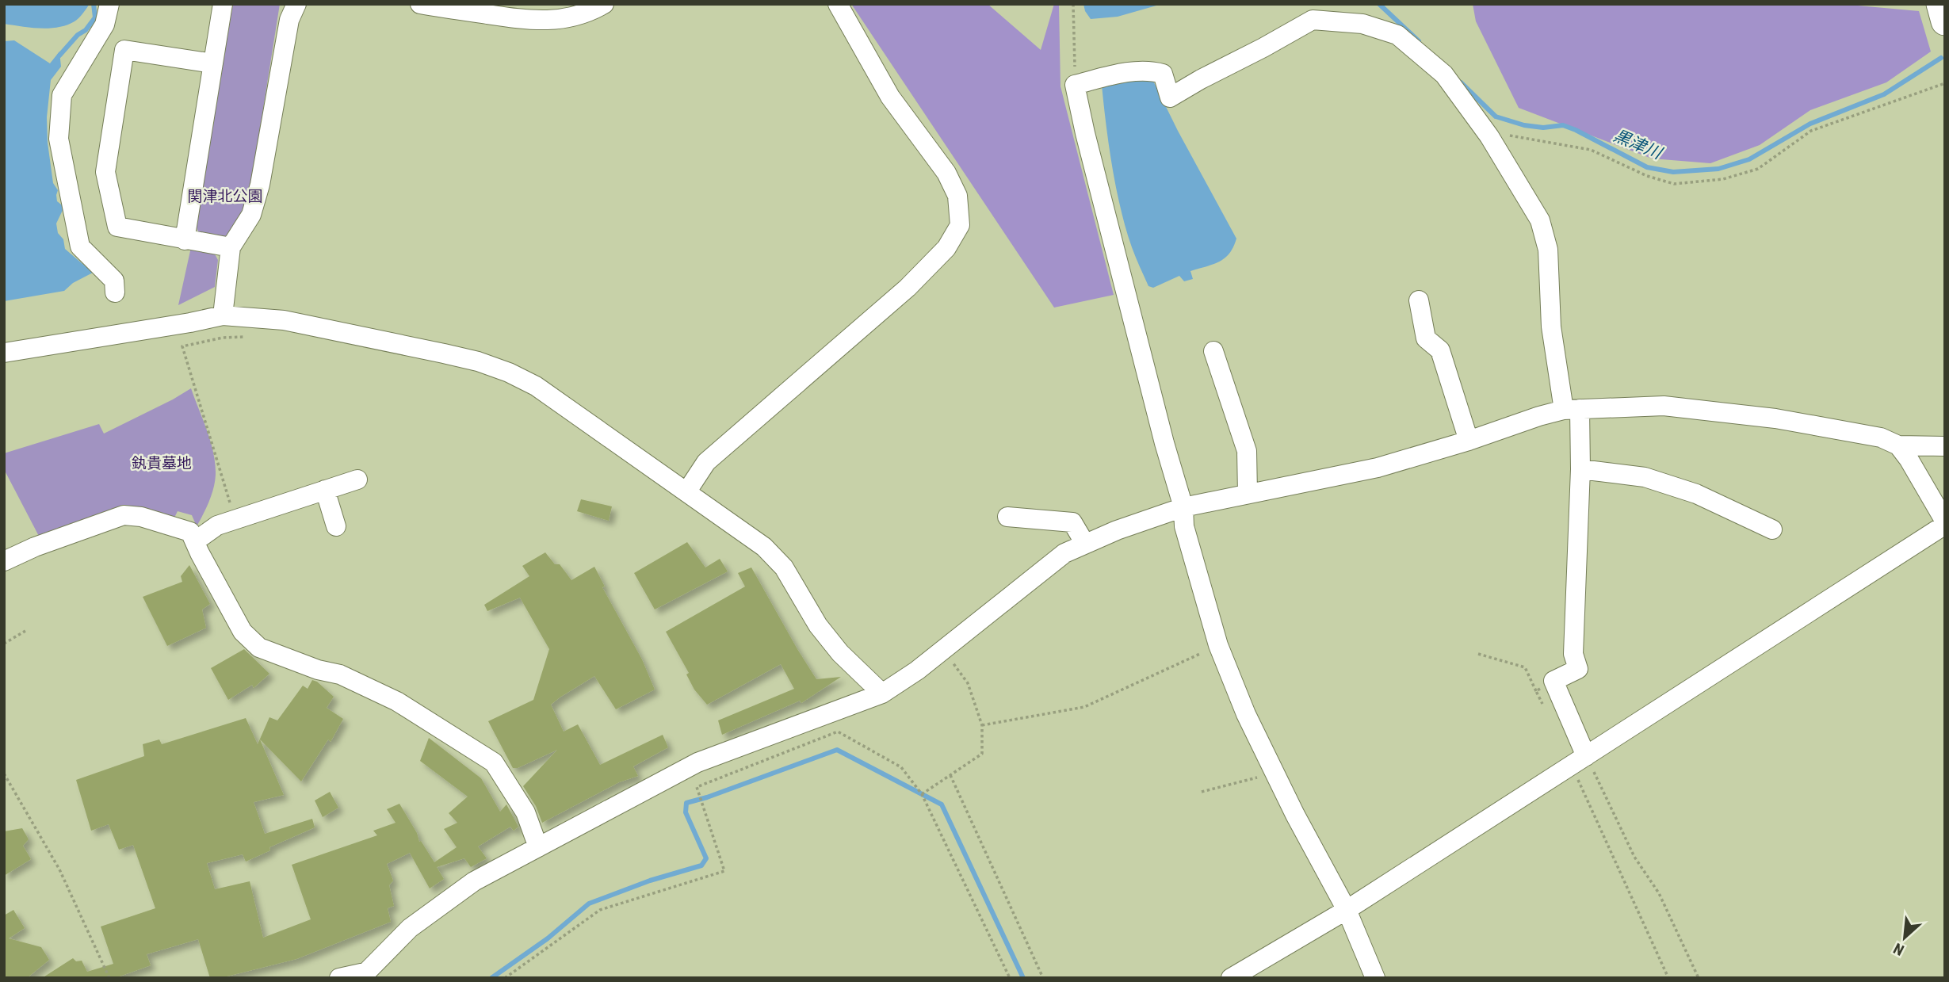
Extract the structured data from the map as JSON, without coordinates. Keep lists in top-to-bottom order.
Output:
{
  "water": ["黒津川"],
  "parks": ["関津北公園", "釻貴墓地"],
  "north": "bottom left"
}
